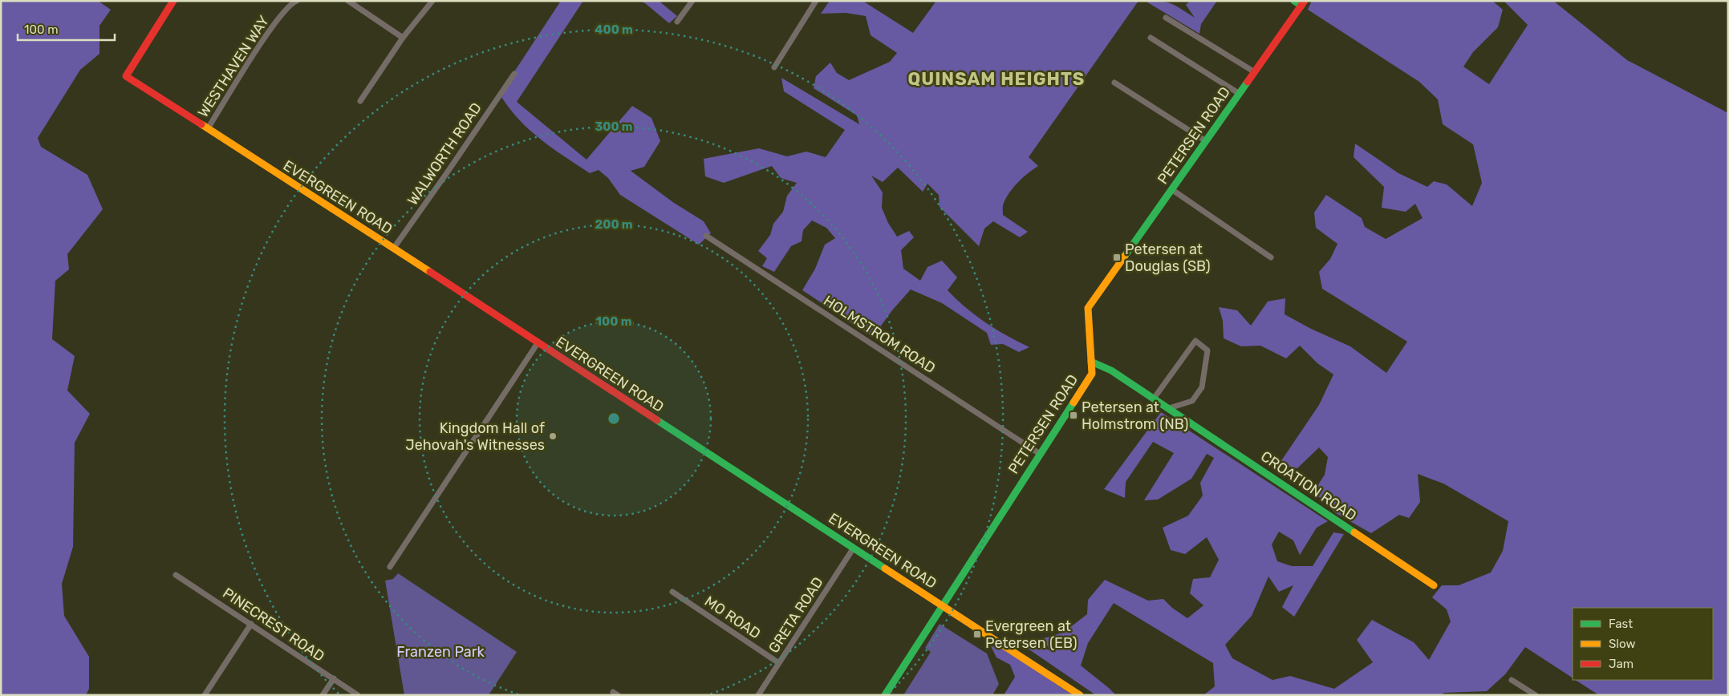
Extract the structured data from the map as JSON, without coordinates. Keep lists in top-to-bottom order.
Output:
{
  "streets": {
    "street": [
      "WESTHAVEN WAY",
      "PETERSEN ROAD",
      "WALWORTH ROAD",
      "EVERGREEN ROAD",
      "HOLMSTROM ROAD",
      "CROATION ROAD",
      "GRETA ROAD",
      "MO ROAD",
      "PINECREST ROAD"
    ]
  },
  "crossings": [
    ["WESTHAVEN WAY", "EVERGREEN ROAD"],
    ["PETERSEN ROAD", "EVERGREEN ROAD"],
    ["PETERSEN ROAD", "HOLMSTROM ROAD"],
    ["PETERSEN ROAD", "CROATION ROAD"],
    ["WALWORTH ROAD", "EVERGREEN ROAD"],
    ["EVERGREEN ROAD", "GRETA ROAD"],
    ["GRETA ROAD", "MO ROAD"]
  ],
  "districts": ["QUINSAM HEIGHTS"],
  "parks": ["Franzen Park"],
  "places": {
    "transit": ["Petersen at Douglas (SB)", "Petersen at Holmstrom (NB)", "Evergreen at Petersen (EB)"],
    "other": ["Kingdom Hall of Jehovah's Witnesses"]
  },
  "legend": ["Fast", "Slow", "Jam"],
  "scale_bar": "100 m",
  "rings": [
    "400 m",
    "300 m",
    "200 m",
    "100 m"
  ]
}
